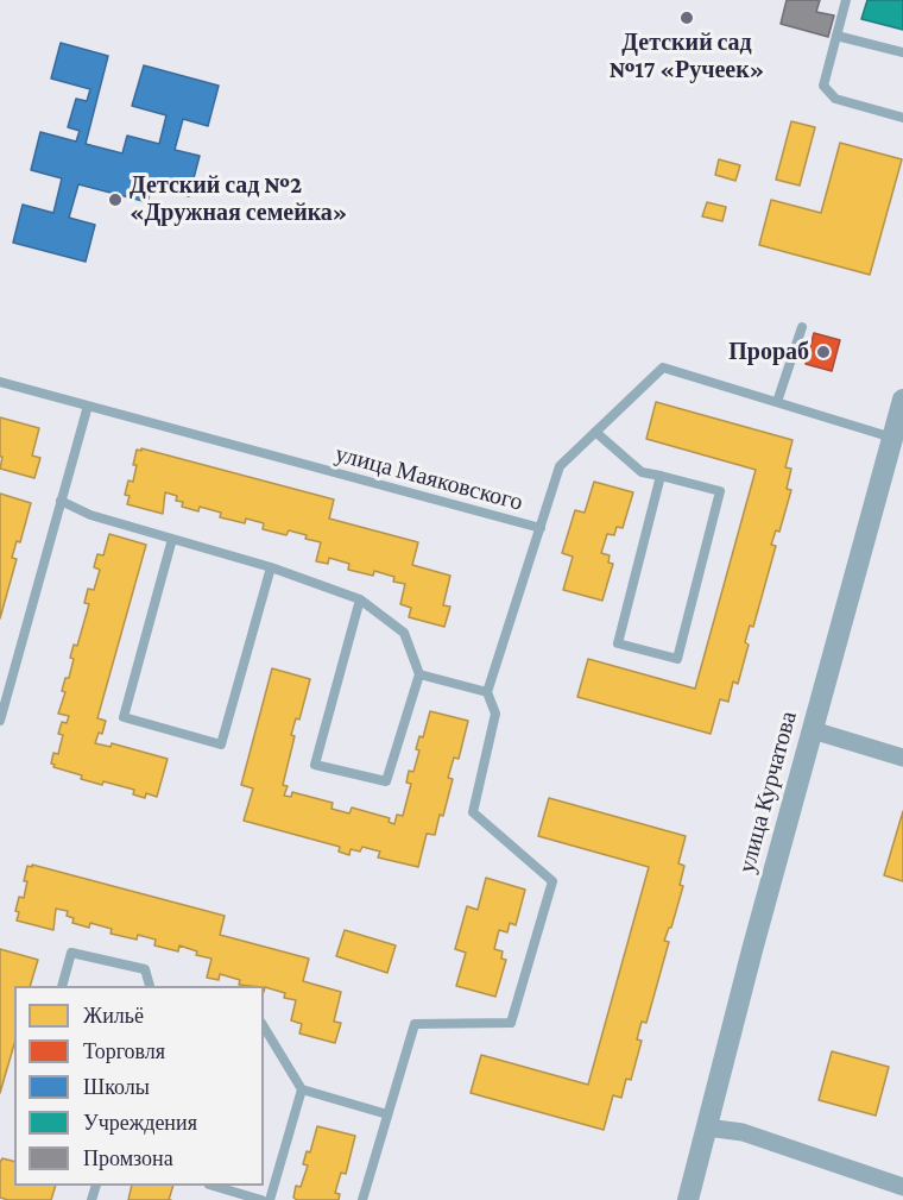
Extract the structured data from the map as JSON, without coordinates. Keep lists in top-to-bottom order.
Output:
{
  "streets": {
    "street": ["улица Курчатова"],
    "lane": ["улица Маяковского"]
  },
  "crossings": [
    ["улица Маяковского", "улица Курчатова"]
  ],
  "places": ["Детский сад №17 «Ручеек»", "Детский сад №2 «Дружная семейка»", "Прораб"],
  "legend": [
    "Жильё",
    "Торговля",
    "Школы",
    "Учреждения",
    "Промзона"
  ]
}
